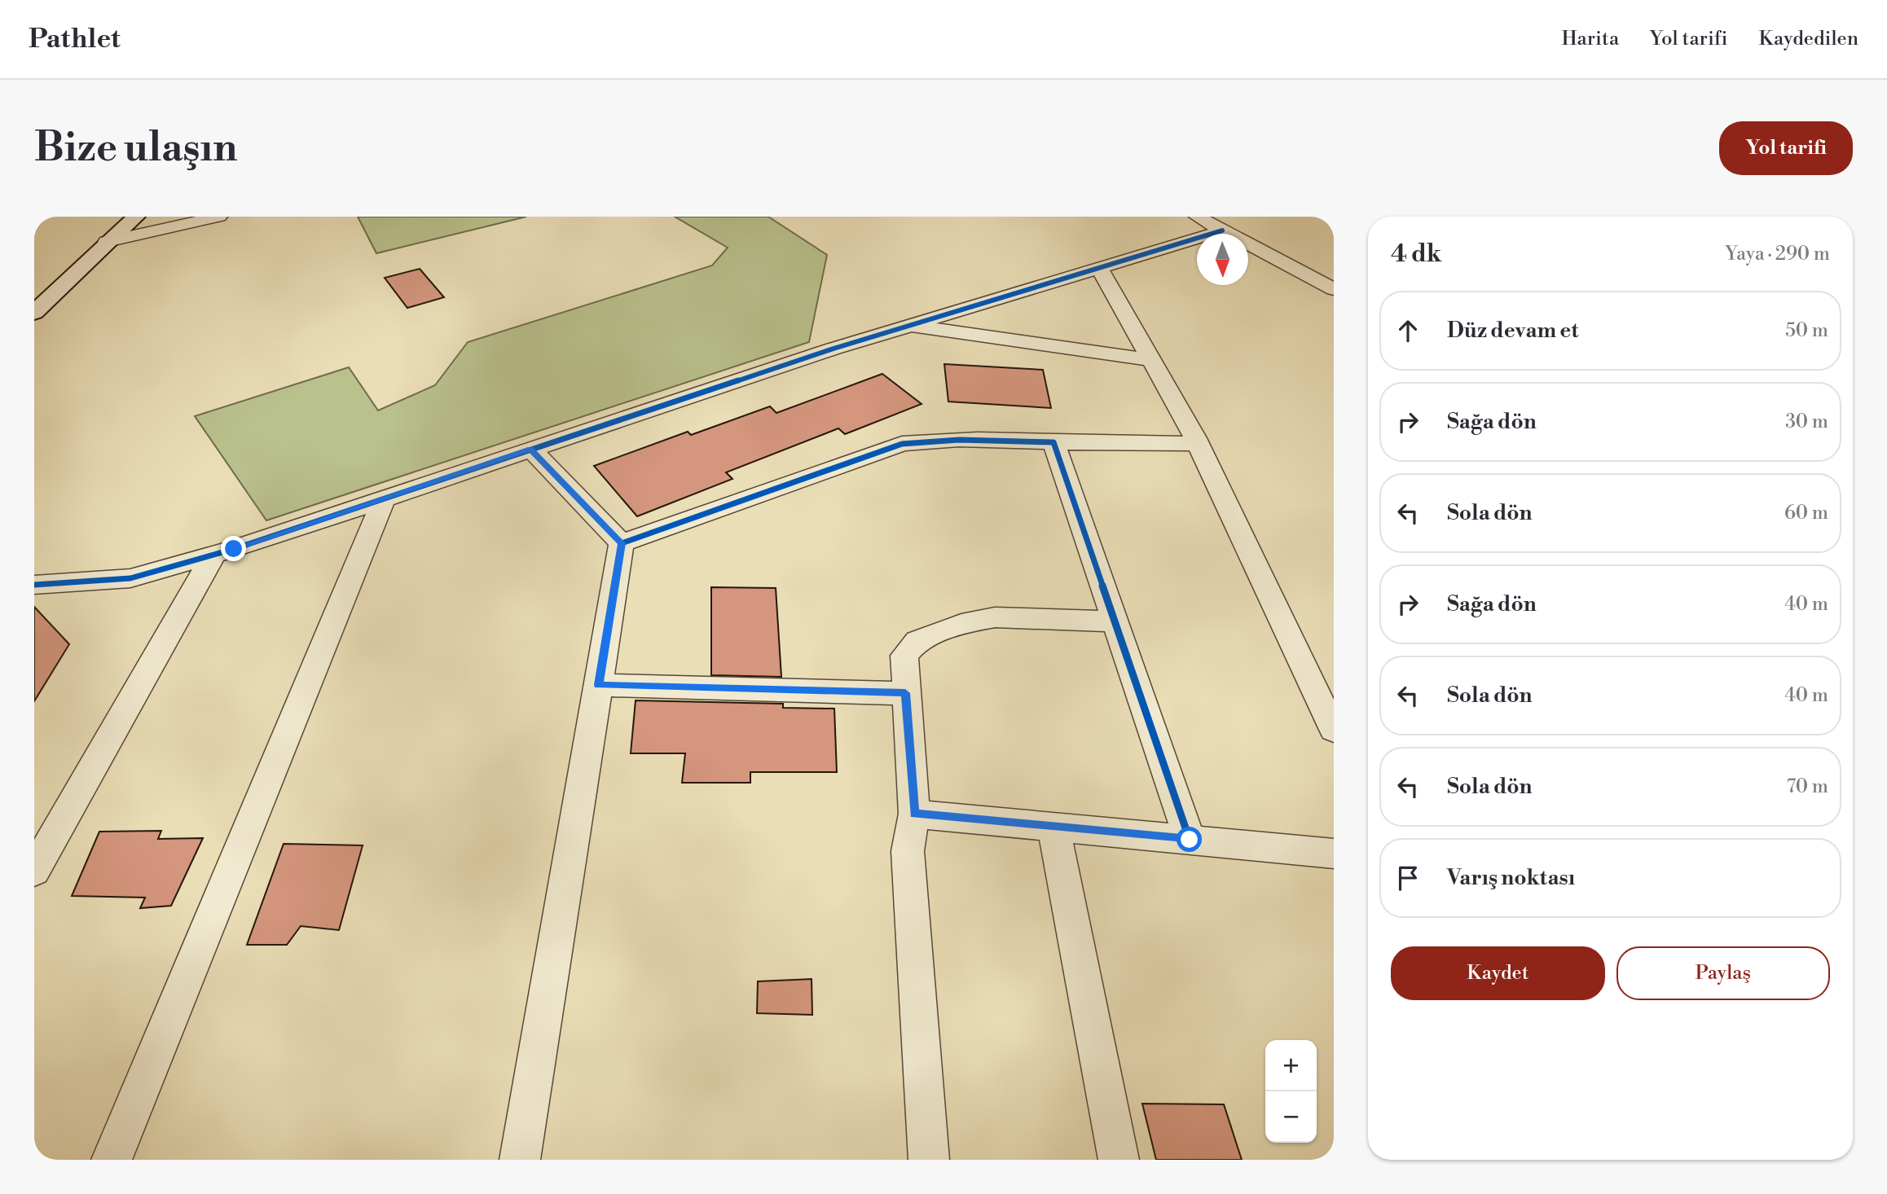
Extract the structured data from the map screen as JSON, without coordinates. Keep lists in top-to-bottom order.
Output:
{
  "north": "bottom",
  "page": {
    "header": "Pathlet",
    "nav": ["Harita", "Yol tarifi", "Kaydedilen"],
    "buttons": [
      "Yol tarifi",
      ["Kaydet", "Paylaş"]
    ],
    "title": "Bize ulaşın",
    "heading": ["4 dk", "Yaya · 290 m"],
    "list": [
      ["Düz devam et", "50 m"],
      ["Sağa dön", "30 m"],
      ["Sola dön", "60 m"],
      ["Sağa dön", "40 m"],
      ["Sola dön", "40 m"],
      ["Sola dön", "70 m"],
      "Varış noktası"
    ],
    "map_buttons": ["+", "−"]
  }
}
